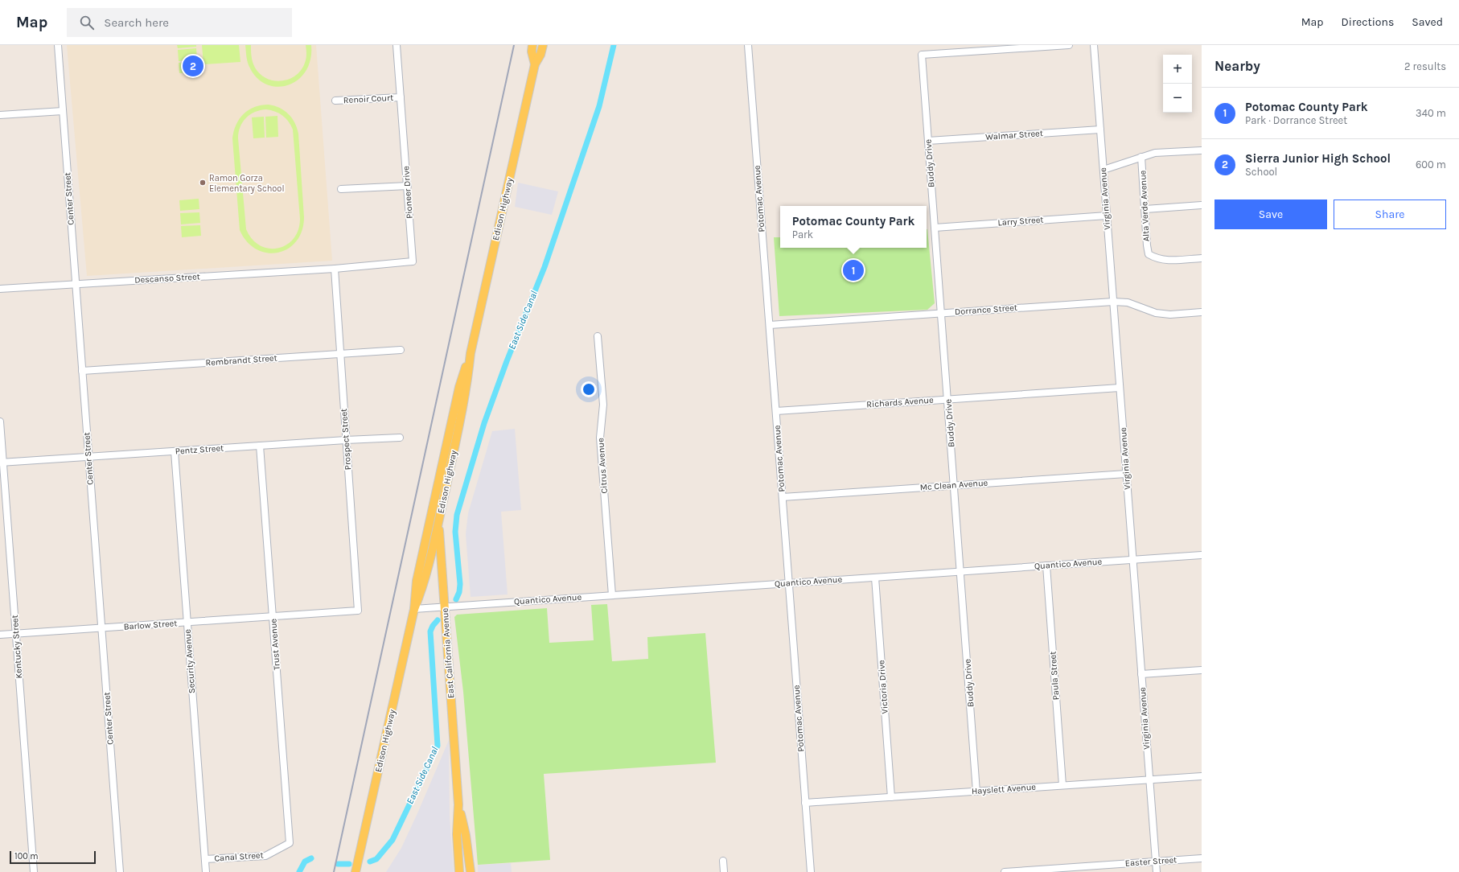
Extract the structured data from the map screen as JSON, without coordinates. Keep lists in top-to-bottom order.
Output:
{
  "streets": {
    "main road": ["Edison Highway", "East California Avenue"],
    "street": [
      "Renoir Court",
      "Walmar Street",
      "Buddy Drive",
      "Pioneer Drive",
      "Center Street",
      "Potomac Avenue",
      "Virginia Avenue",
      "Alta Verde Avenue",
      "Larry Street",
      "Descanso Street",
      "Dorrance Street",
      "Rembrandt Street",
      "Richards Avenue",
      "Prospect Street",
      "Pentz Street",
      "Citrus Avenue",
      "Mc Clean Avenue",
      "Quantico Avenue",
      "Barlow Street",
      "Trust Avenue",
      "Kentucky Street",
      "Security Avenue",
      "Paula Street",
      "Victoria Drive",
      "Hayslett Avenue",
      "Canal Street",
      "Easter Street"
    ]
  },
  "crossings": [
    ["Renoir Court", "Pioneer Drive"],
    ["Walmar Street", "Buddy Drive"],
    ["Walmar Street", "Virginia Avenue"],
    ["Buddy Drive", "Larry Street"],
    ["Buddy Drive", "Dorrance Street"],
    ["Buddy Drive", "Richards Avenue"],
    ["Buddy Drive", "Mc Clean Avenue"],
    ["Buddy Drive", "Quantico Avenue"],
    ["Buddy Drive", "Hayslett Avenue"],
    ["Pioneer Drive", "Descanso Street"],
    ["Pioneer Drive", "Prospect Street"],
    ["Center Street", "Descanso Street"],
    ["Center Street", "Rembrandt Street"],
    ["Center Street", "Pentz Street"],
    ["Center Street", "Barlow Street"],
    ["Potomac Avenue", "Dorrance Street"],
    ["Potomac Avenue", "Richards Avenue"],
    ["Potomac Avenue", "Mc Clean Avenue"],
    ["Potomac Avenue", "Quantico Avenue"],
    ["Potomac Avenue", "Hayslett Avenue"],
    ["Virginia Avenue", "Larry Street"],
    ["Virginia Avenue", "Dorrance Street"],
    ["Virginia Avenue", "Richards Avenue"],
    ["Virginia Avenue", "Mc Clean Avenue"],
    ["Virginia Avenue", "Quantico Avenue"],
    ["Virginia Avenue", "Hayslett Avenue"],
    ["Virginia Avenue", "Easter Street"],
    ["Edison Highway", "Quantico Avenue"],
    ["Edison Highway", "East California Avenue"],
    ["Descanso Street", "Prospect Street"],
    ["Rembrandt Street", "Prospect Street"],
    ["Prospect Street", "Pentz Street"],
    ["Prospect Street", "Barlow Street"],
    ["Pentz Street", "Trust Avenue"],
    ["Pentz Street", "Kentucky Street"],
    ["Pentz Street", "Security Avenue"],
    ["Citrus Avenue", "Quantico Avenue"],
    ["Quantico Avenue", "East California Avenue"],
    ["Quantico Avenue", "Paula Street"],
    ["Quantico Avenue", "Victoria Drive"],
    ["Barlow Street", "Trust Avenue"],
    ["Barlow Street", "Kentucky Street"],
    ["Barlow Street", "Security Avenue"],
    ["Trust Avenue", "Canal Street"],
    ["Security Avenue", "Canal Street"],
    ["Paula Street", "Hayslett Avenue"],
    ["Victoria Drive", "Hayslett Avenue"]
  ],
  "water": ["East Side Canal"],
  "places": ["Ramon Gorza Elementary School"],
  "scale_bar": "100 m",
  "page": {
    "header": "Map",
    "search": "Search here",
    "nav": ["Map", "Directions", "Saved"],
    "heading": ["Nearby", "2 results"],
    "pins": ["2", "1"],
    "map_buttons": ["+", "−"],
    "list": [
      {
        "mark": "1",
        "name": "Potomac County Park",
        "note": "Park · Dorrance Street",
        "value": "340 m"
      },
      {
        "mark": "2",
        "name": "Sierra Junior High School",
        "note": "School",
        "value": "600 m"
      }
    ],
    "buttons": ["Save", "Share"],
    "popup": ["Potomac County Park", "Park"],
    "scale": "100 m"
  }
}
